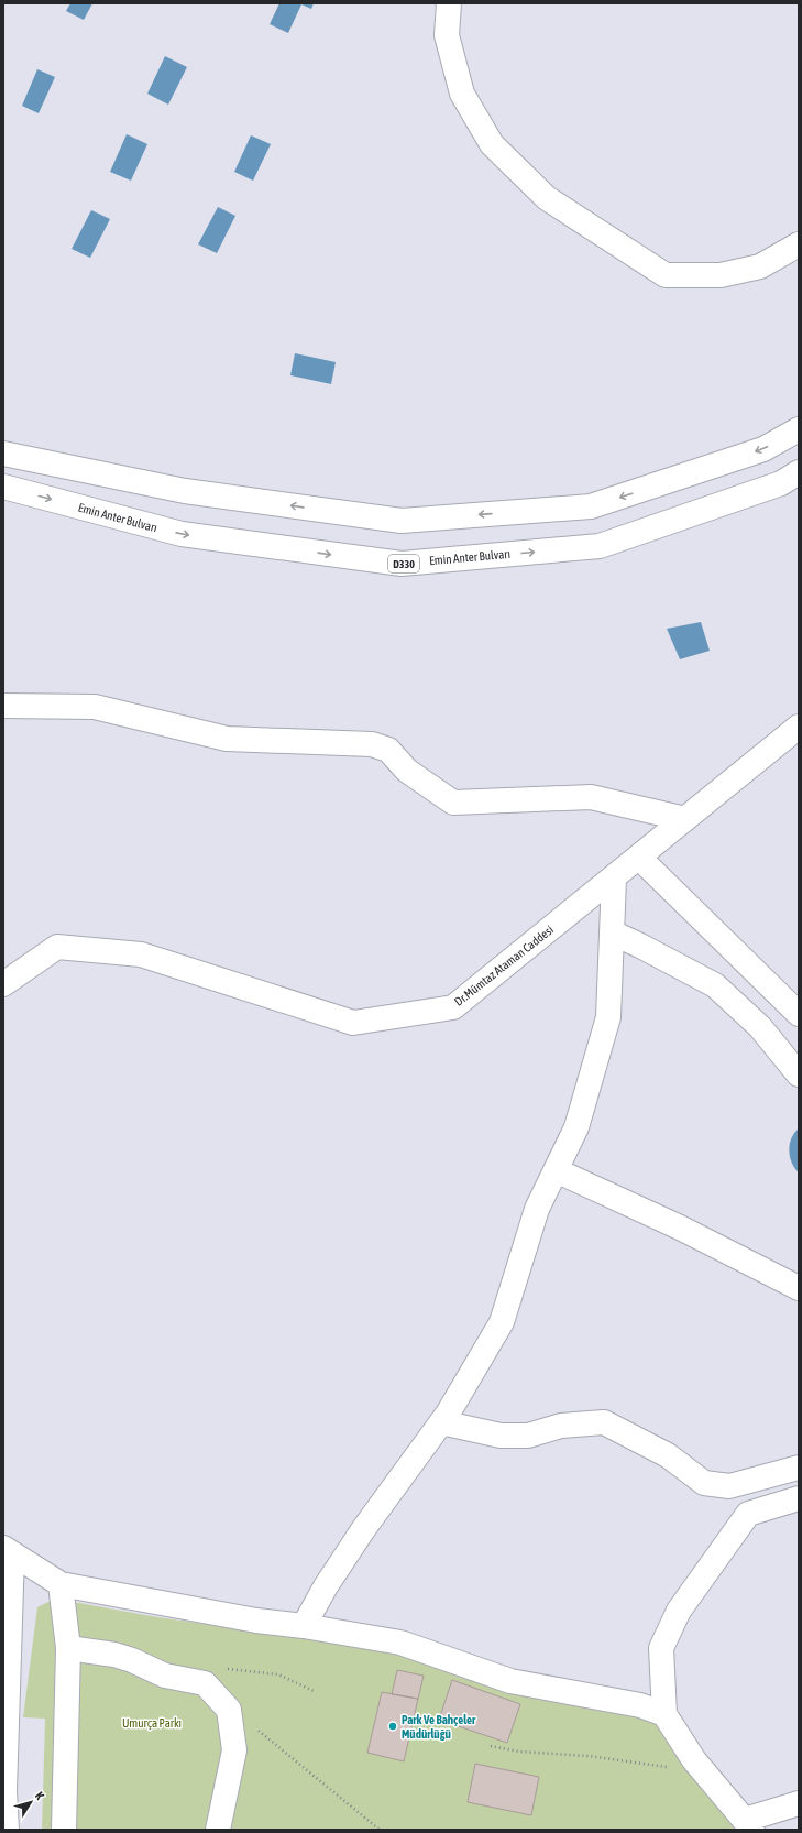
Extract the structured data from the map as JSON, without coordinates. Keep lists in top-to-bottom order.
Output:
{
  "streets": {
    "main road": ["Emin Anter Bulvarı", "D330", "Dr.Mümtaz Ataman Caddesi"]
  },
  "parks": ["Umurça Parkı"],
  "places": ["Park Ve Bahçeler Müdürlüğü"],
  "north": "top right"
}
